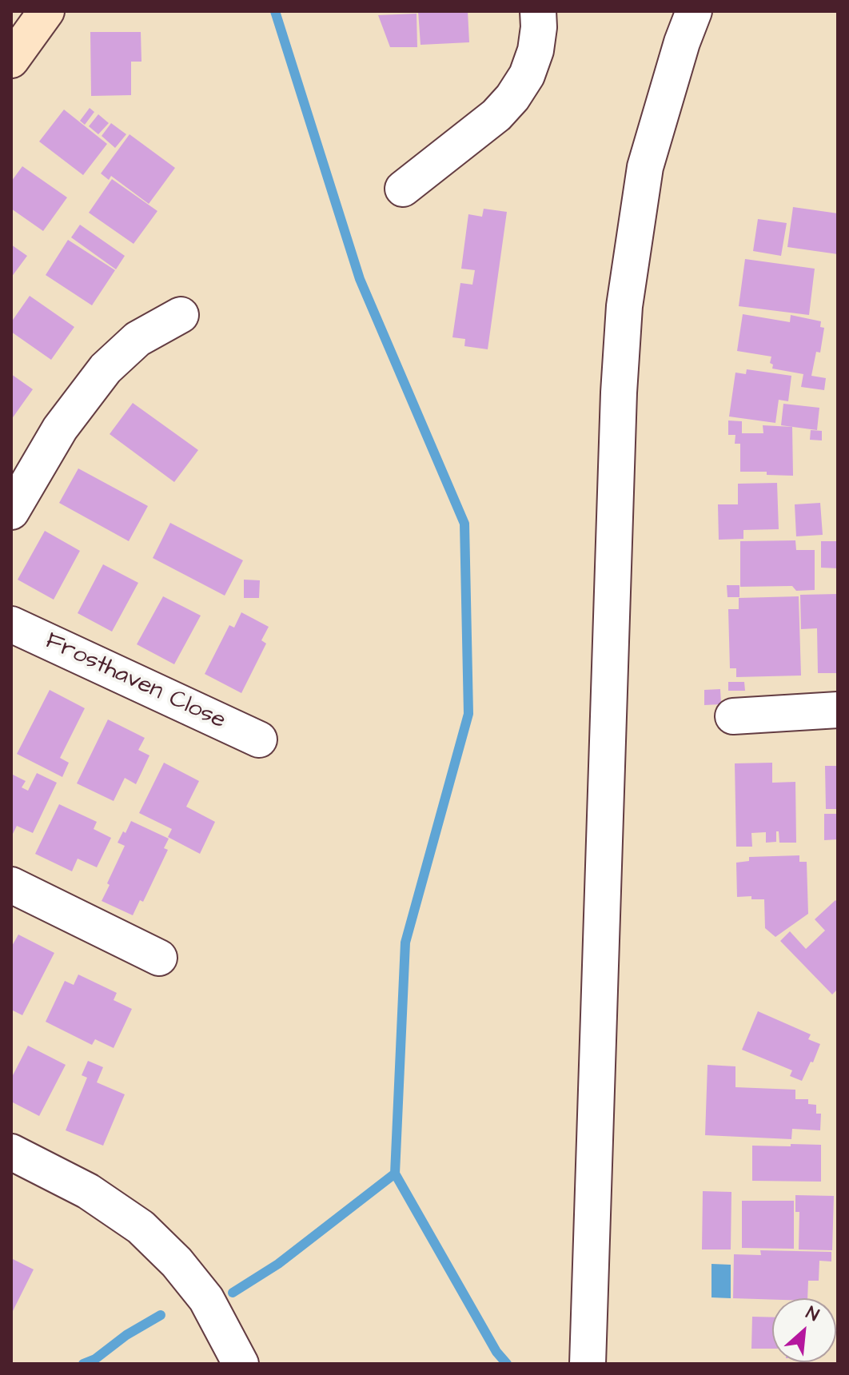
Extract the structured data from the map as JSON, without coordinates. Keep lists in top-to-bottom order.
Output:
{
  "streets": {
    "street": ["Frosthaven Close"]
  },
  "north": "top right"
}
